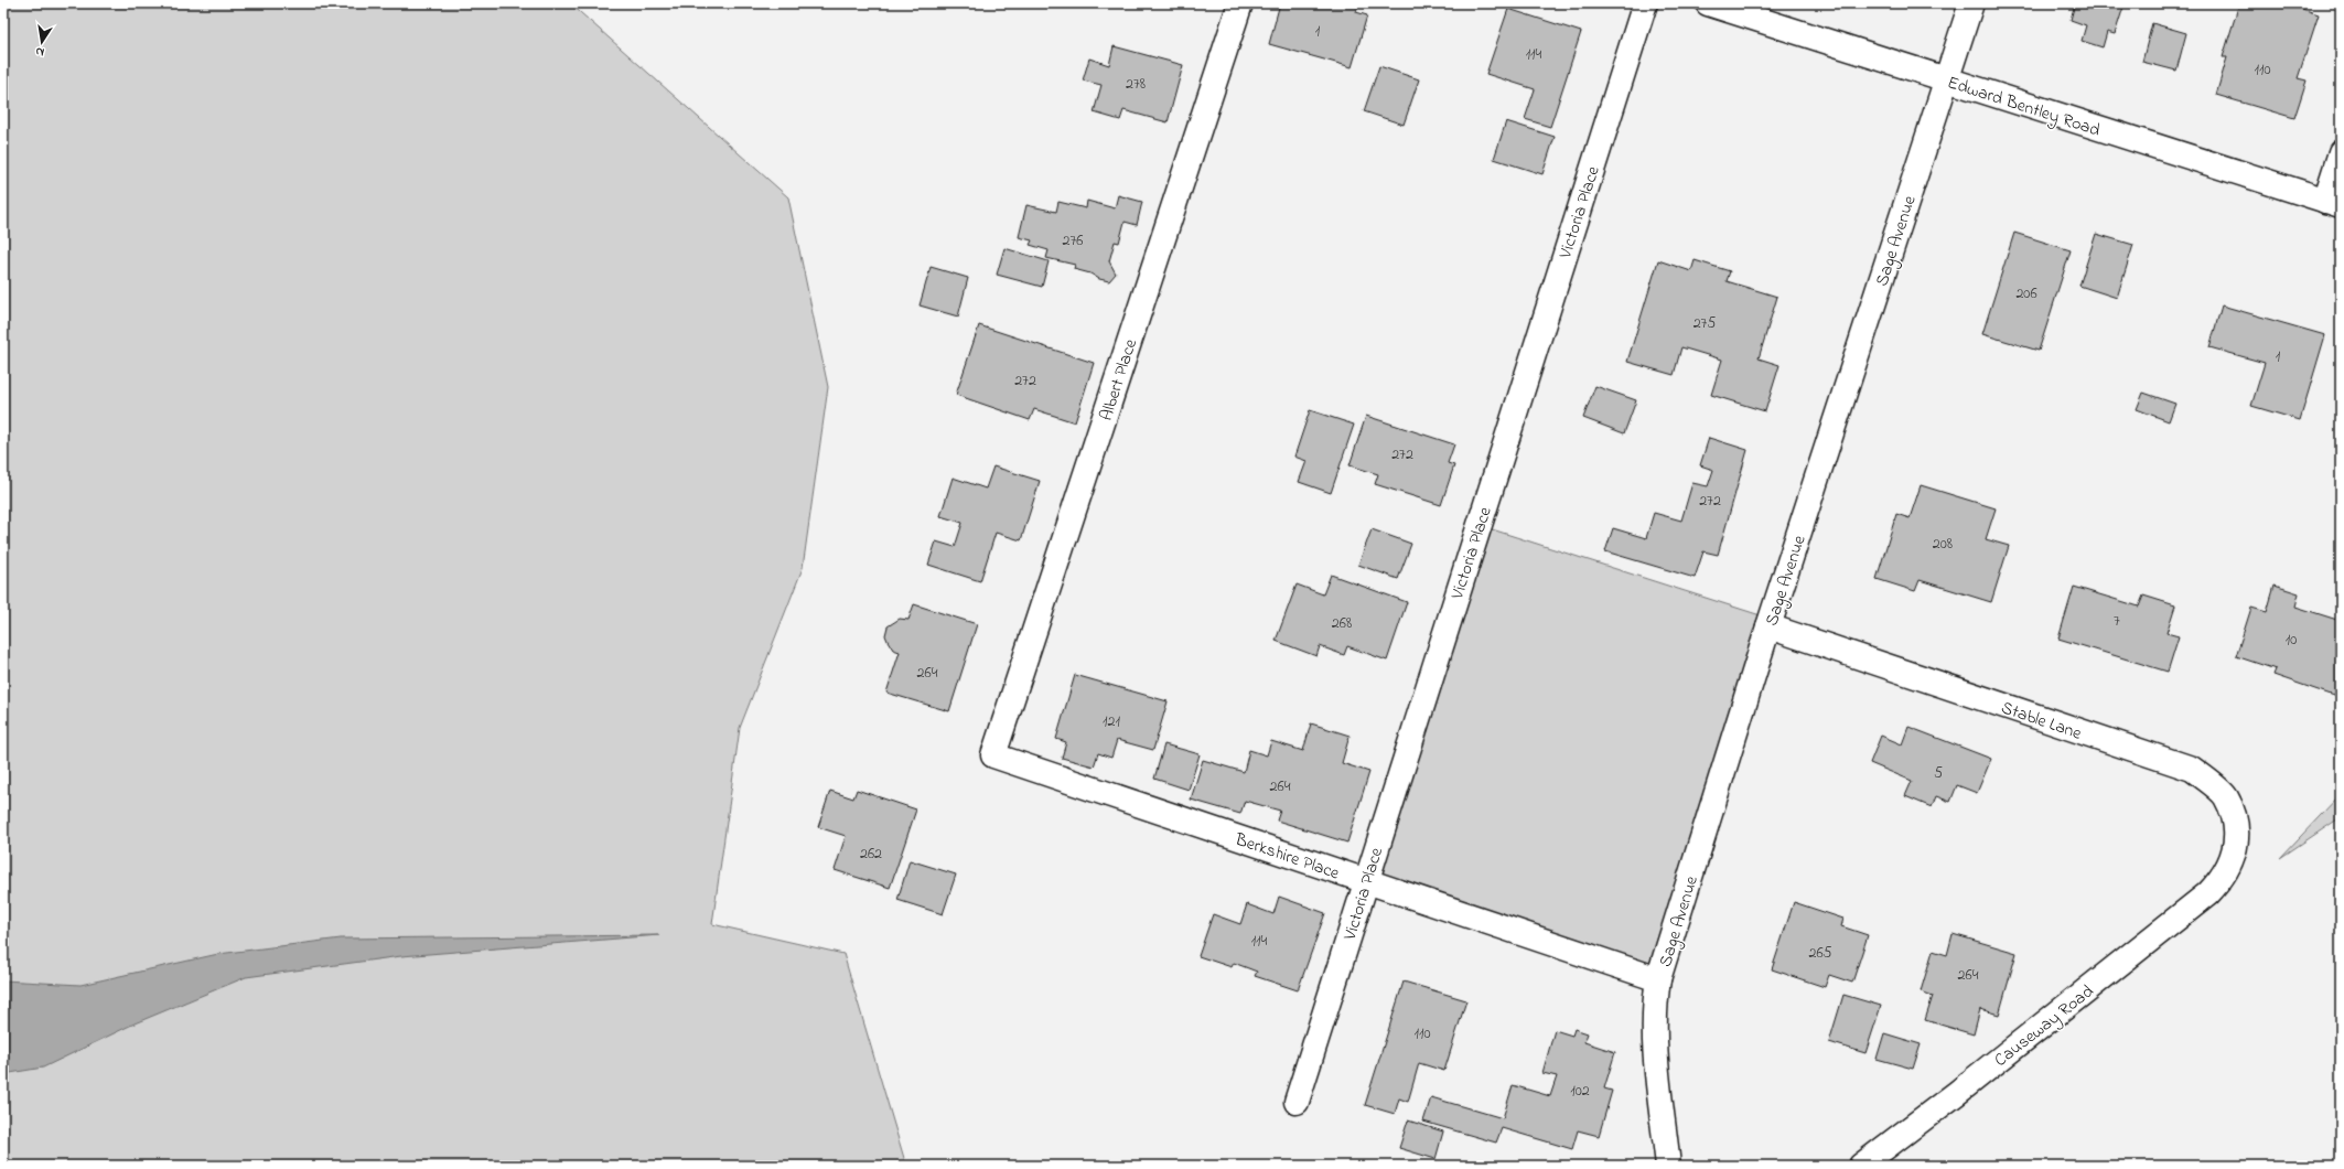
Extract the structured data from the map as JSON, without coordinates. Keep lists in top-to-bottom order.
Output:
{
  "streets": {
    "street": [
      "Edward Bentley Road",
      "Victoria Place",
      "Sage Avenue",
      "Albert Place",
      "Stable Lane",
      "Berkshire Place",
      "Causeway Road"
    ]
  },
  "crossings": [
    ["Edward Bentley Road", "Sage Avenue"],
    ["Victoria Place", "Berkshire Place"],
    ["Sage Avenue", "Stable Lane"],
    ["Sage Avenue", "Berkshire Place"],
    ["Albert Place", "Berkshire Place"],
    ["Stable Lane", "Causeway Road"]
  ],
  "house_numbers": [
    "1",
    "114",
    "110",
    "278",
    "276",
    "206",
    "275",
    "1",
    "272",
    "272",
    "272",
    "208",
    "7",
    "268",
    "10",
    "264",
    "121",
    "5",
    "264",
    "262",
    "114",
    "265",
    "264",
    "110",
    "102"
  ],
  "north": "bottom"
}
